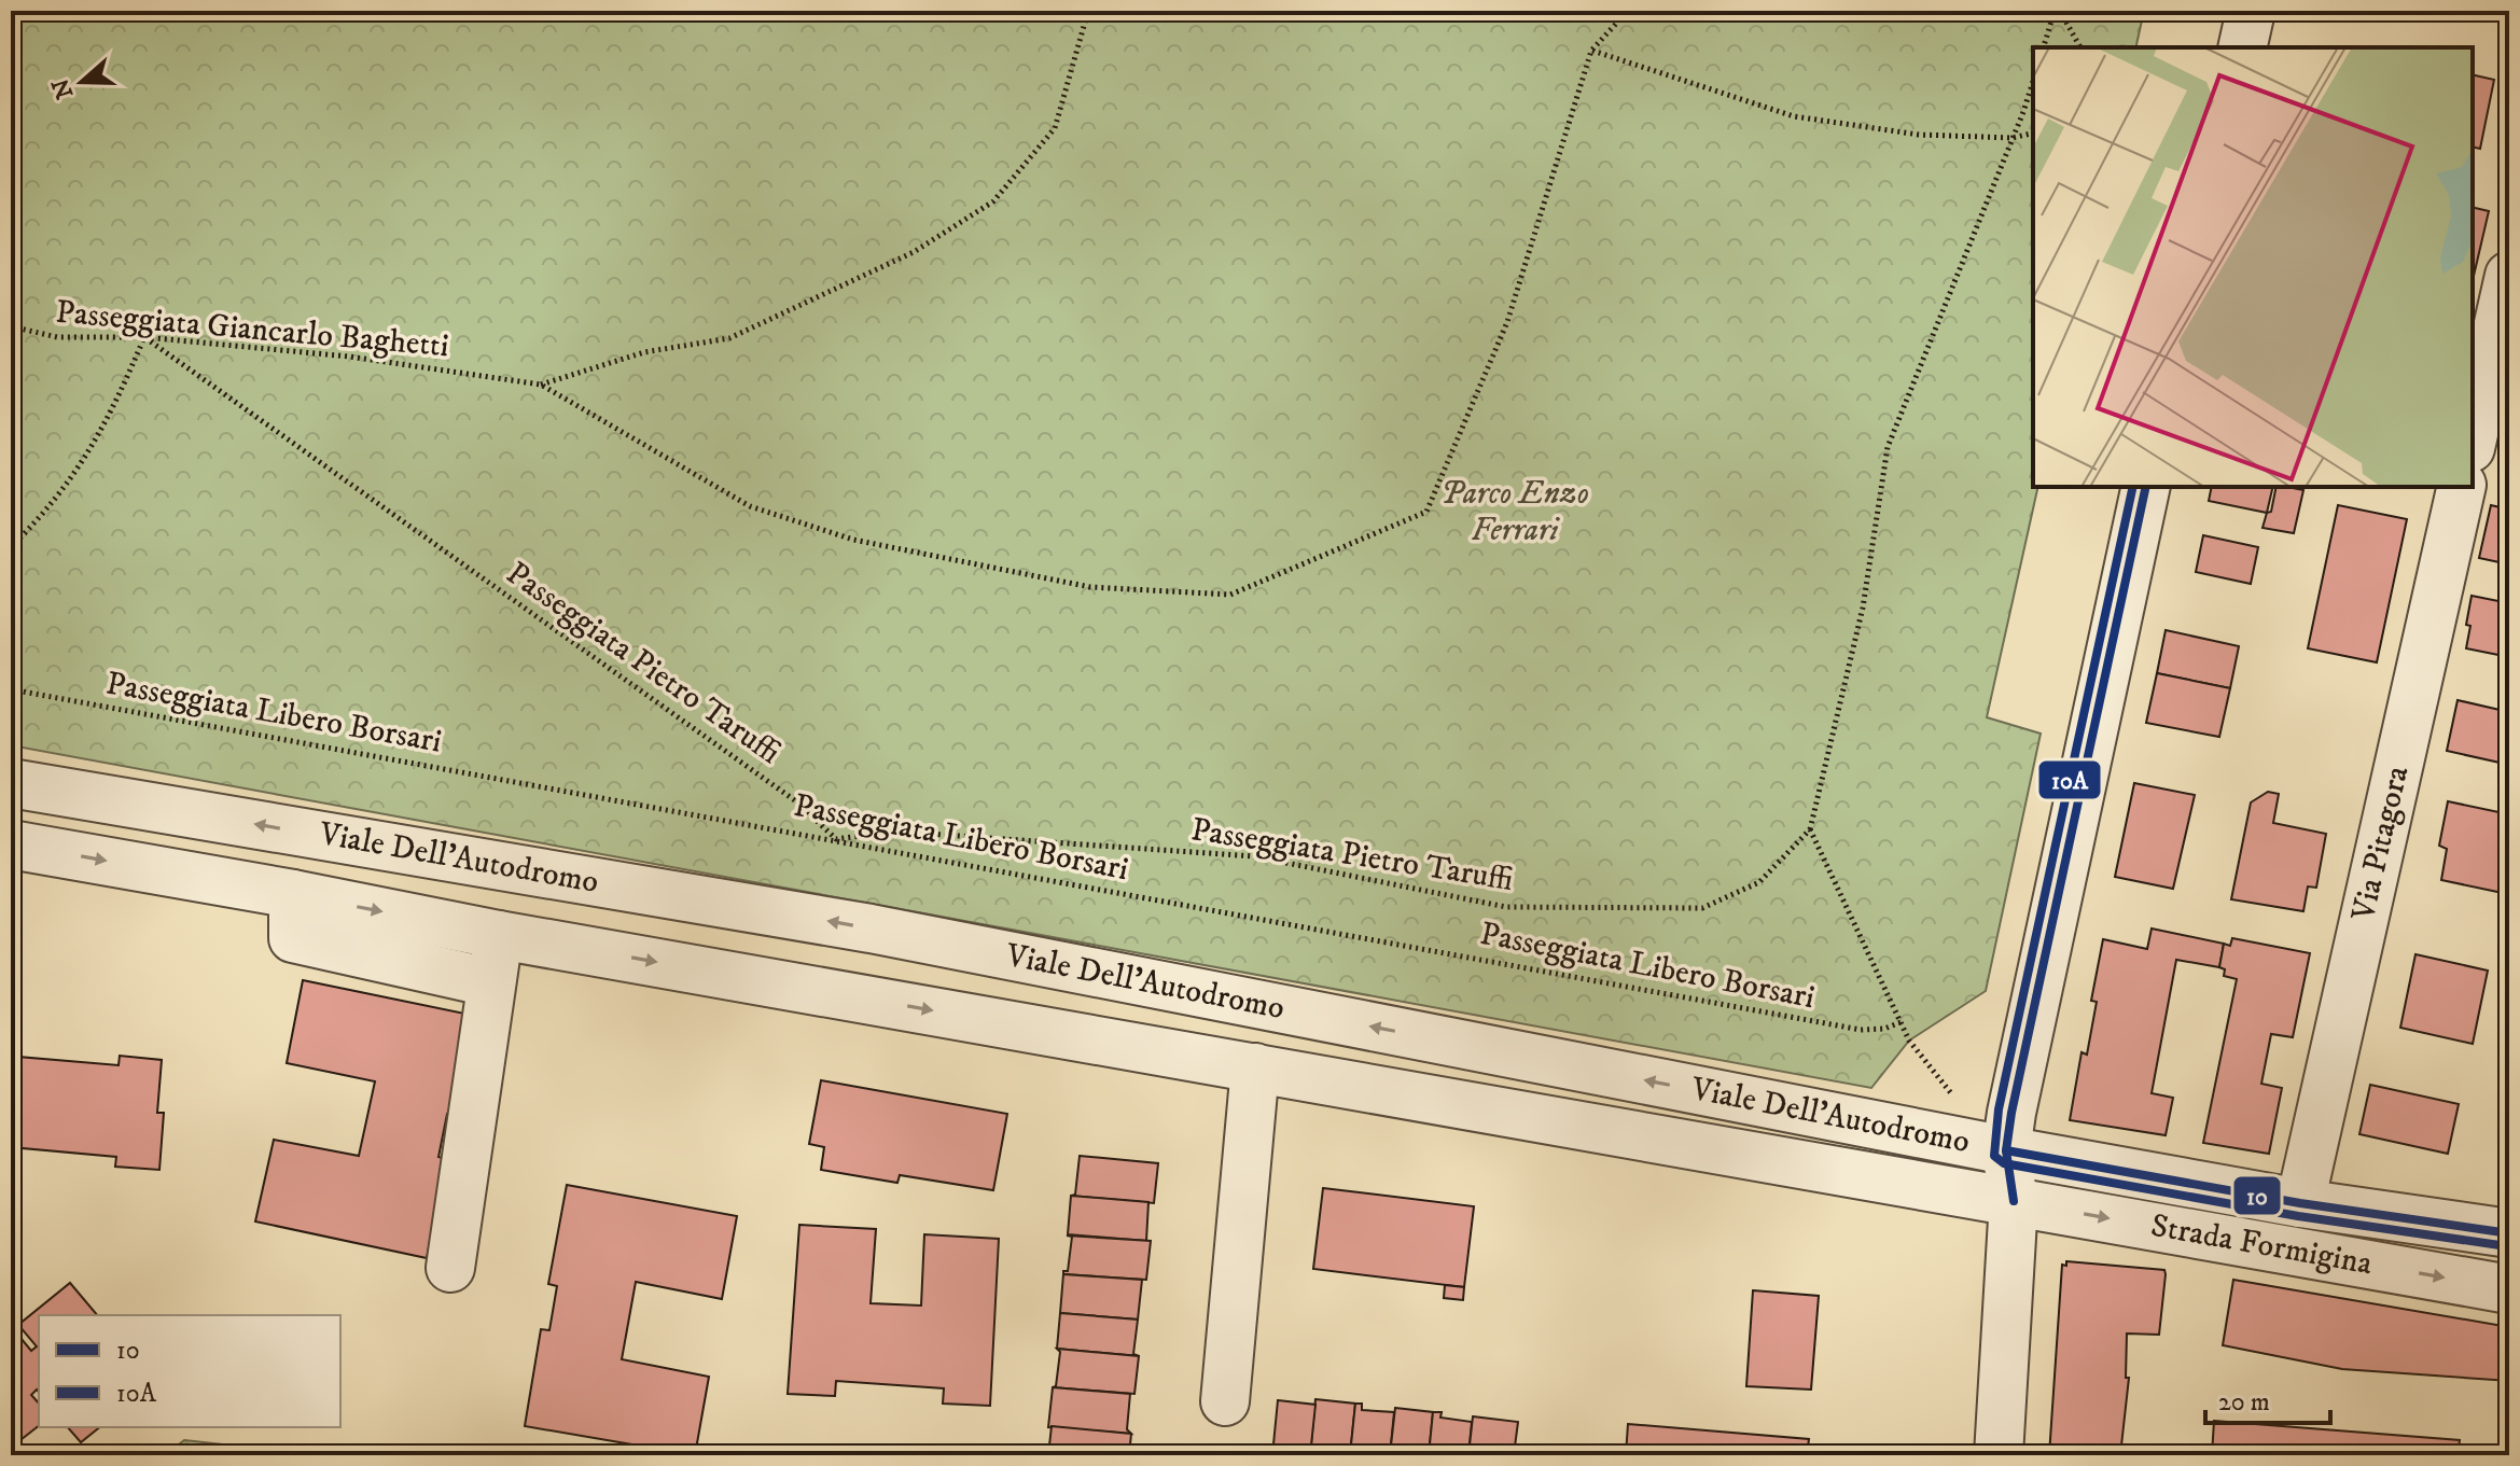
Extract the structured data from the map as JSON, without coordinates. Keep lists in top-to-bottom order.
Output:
{
  "streets": {
    "street": ["Via Pitagora", "Viale Dell'Autodromo", "Strada Formigina"],
    "path": ["Passeggiata Giancarlo Baghetti", "Passeggiata Pietro Taruffi", "Passeggiata Libero Borsari"]
  },
  "crossings": [
    ["Passeggiata Giancarlo Baghetti", "Passeggiata Pietro Taruffi"],
    ["Passeggiata Pietro Taruffi", "Passeggiata Libero Borsari"],
    ["Via Pitagora", "Strada Formigina"],
    ["Viale Dell'Autodromo", "Strada Formigina"]
  ],
  "parks": ["Parco Enzo Ferrari"],
  "lines": ["transit line 10", "transit line 10A"],
  "legend": ["10", "10A"],
  "scale_bar": "20 m",
  "north": "left"
}
